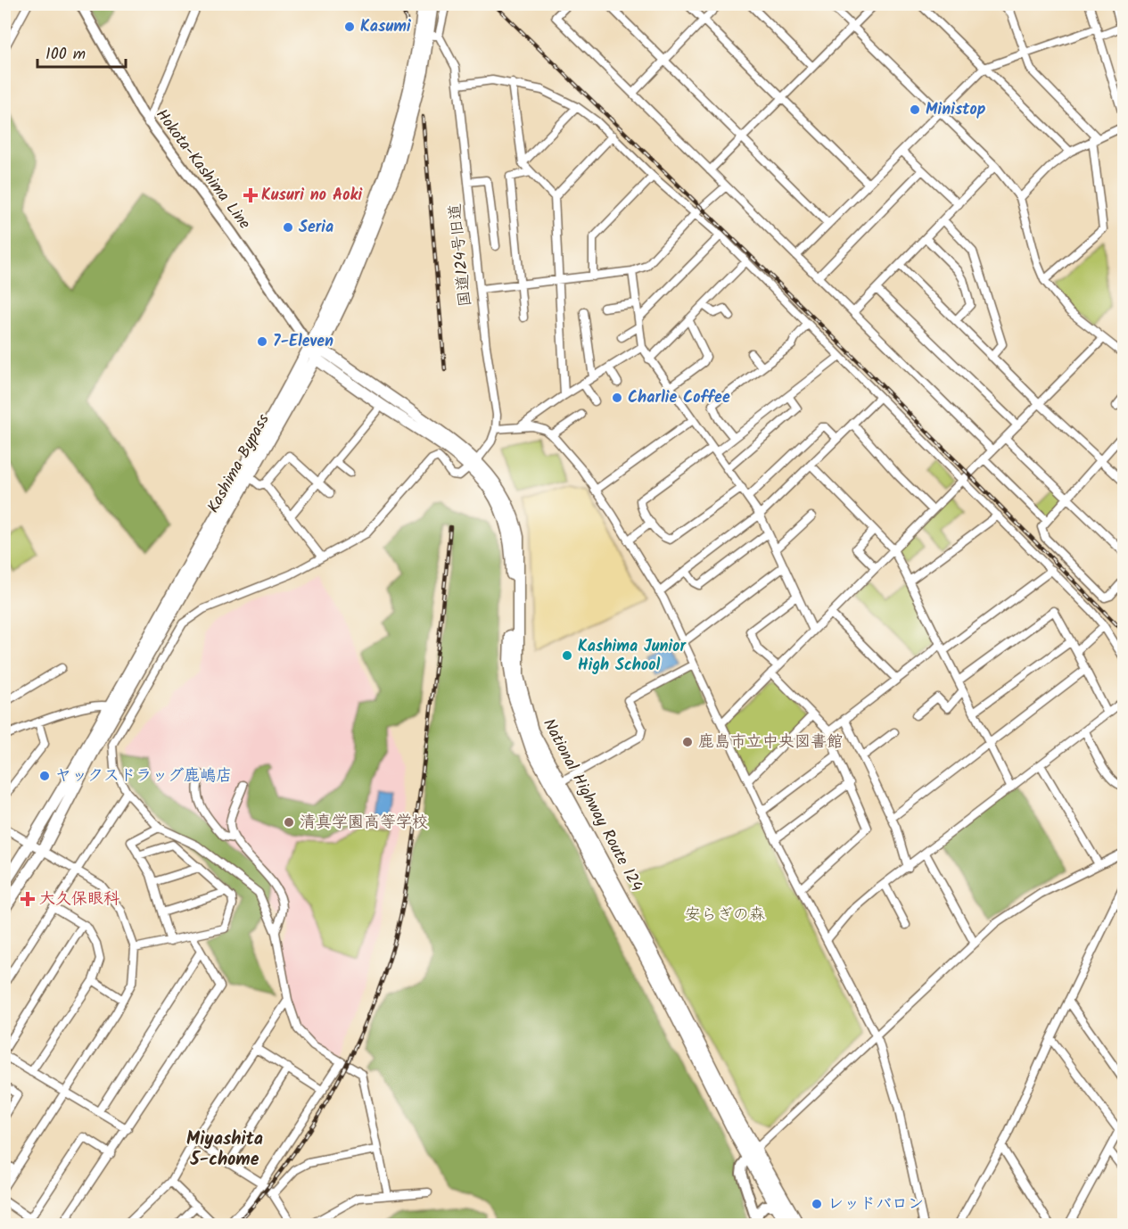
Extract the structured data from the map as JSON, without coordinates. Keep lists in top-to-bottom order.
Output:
{
  "streets": {
    "highway": ["Kashima Bypass", "National Highway Route 124"],
    "main road": ["Hokota-Kashima Line"],
    "street": ["国道124号旧道"]
  },
  "crossings": [
    ["Hokota-Kashima Line", "Kashima Bypass"],
    ["Hokota-Kashima Line", "National Highway Route 124"],
    ["国道124号旧道", "Kashima Bypass"],
    ["Kashima Bypass", "National Highway Route 124"]
  ],
  "districts": ["Miyashita 5-chome"],
  "parks": ["安らぎの森"],
  "places": {
    "other": [
      "Kasumi",
      "Ministop",
      "Seria",
      "7-Eleven",
      "Charlie Coffee",
      "Kashima Junior High School",
      "鹿島市立中央図書館",
      "ヤックスドラッグ鹿嶋店",
      "清真学園高等学校",
      "レッドバロン"
    ],
    "health": ["Kusuri no Aoki", "大久保眼科"]
  },
  "scale_bar": "100 m"
}
